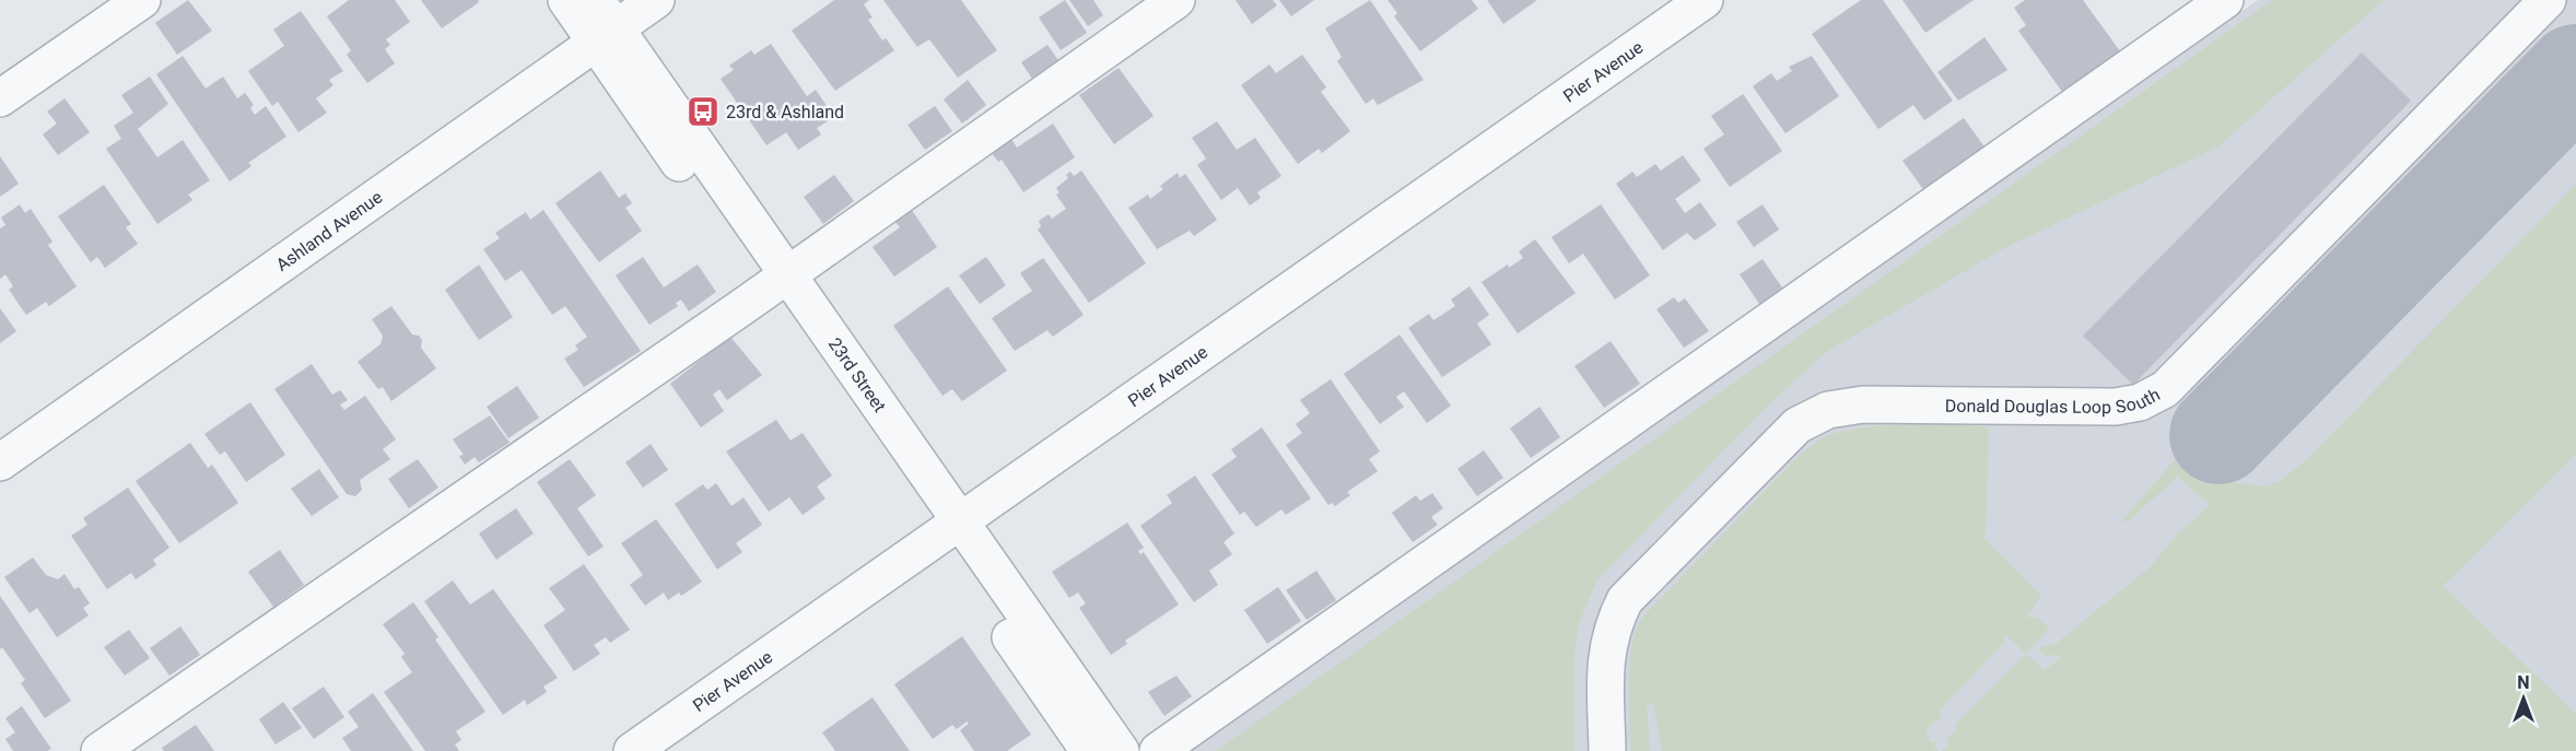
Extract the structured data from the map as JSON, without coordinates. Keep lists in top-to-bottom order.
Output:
{
  "streets": {
    "street": [
      "Pier Avenue",
      "Ashland Avenue",
      "23rd Street",
      "Donald Douglas Loop South"
    ]
  },
  "crossings": [
    ["Pier Avenue", "23rd Street"],
    ["Ashland Avenue", "23rd Street"]
  ],
  "places": {
    "bus stop": ["23rd & Ashland"]
  },
  "north": "top"
}
